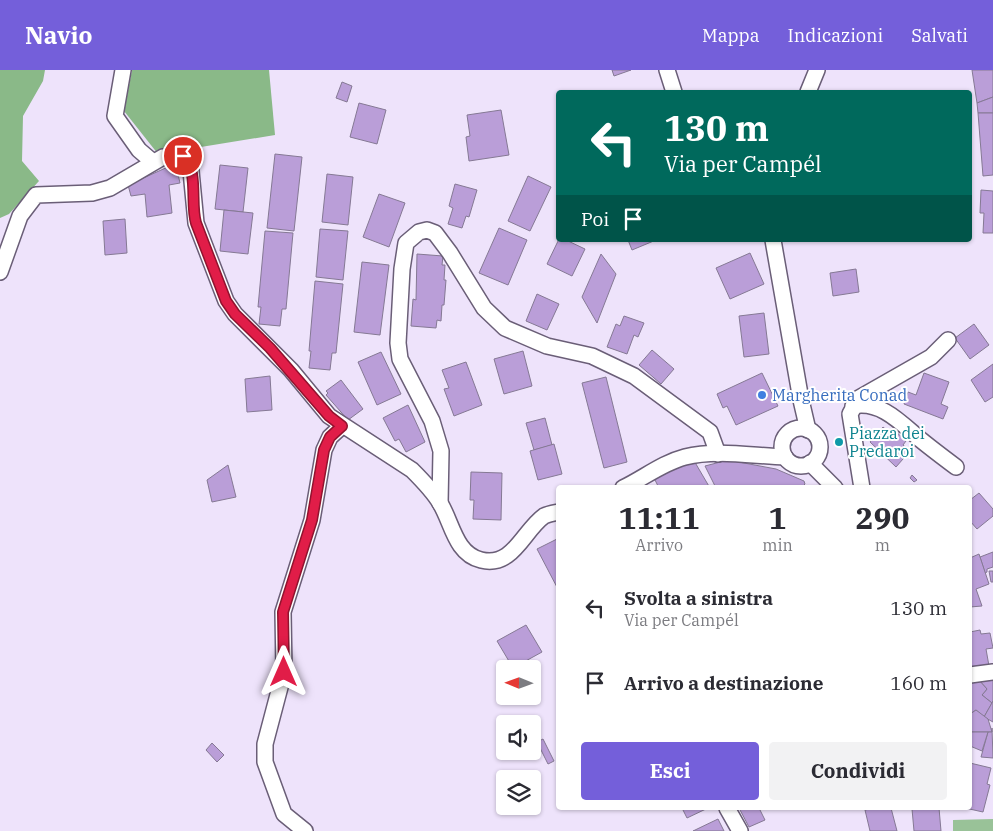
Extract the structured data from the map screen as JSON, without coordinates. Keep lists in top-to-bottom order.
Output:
{
  "places": ["Margherita Conad", "Piazza dei Predaroi"],
  "north": "left",
  "page": {
    "header": "Navio",
    "nav": ["Mappa", "Indicazioni", "Salvati"],
    "turn": ["130 m", "Via per Campél"],
    "then": "Poi",
    "eta": [
      "11:11",
      "Arrivo",
      "1",
      "min",
      "290",
      "m"
    ],
    "list": [
      {
        "name": "Svolta a sinistra",
        "note": "Via per Campél",
        "value": "130 m"
      },
      {
        "name": "Arrivo a destinazione",
        "value": "160 m"
      }
    ],
    "buttons": ["Esci", "Condividi"]
  }
}
